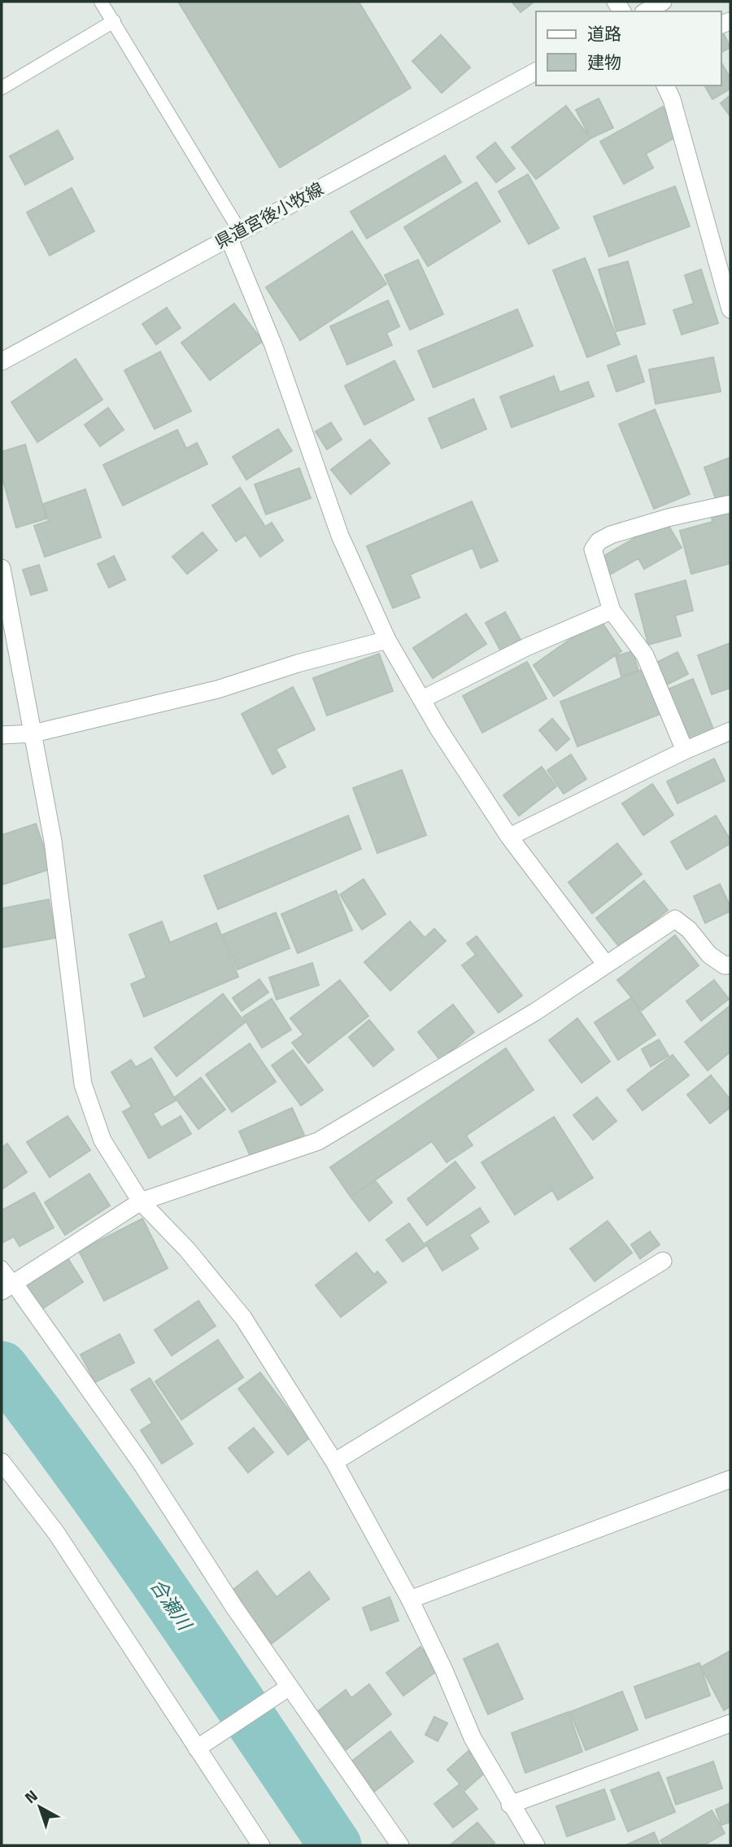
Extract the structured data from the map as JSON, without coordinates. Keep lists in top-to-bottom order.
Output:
{
  "streets": {
    "street": ["県道宮後小牧線"]
  },
  "water": ["合瀬川"],
  "legend": ["道路", "建物"],
  "north": "top left"
}
